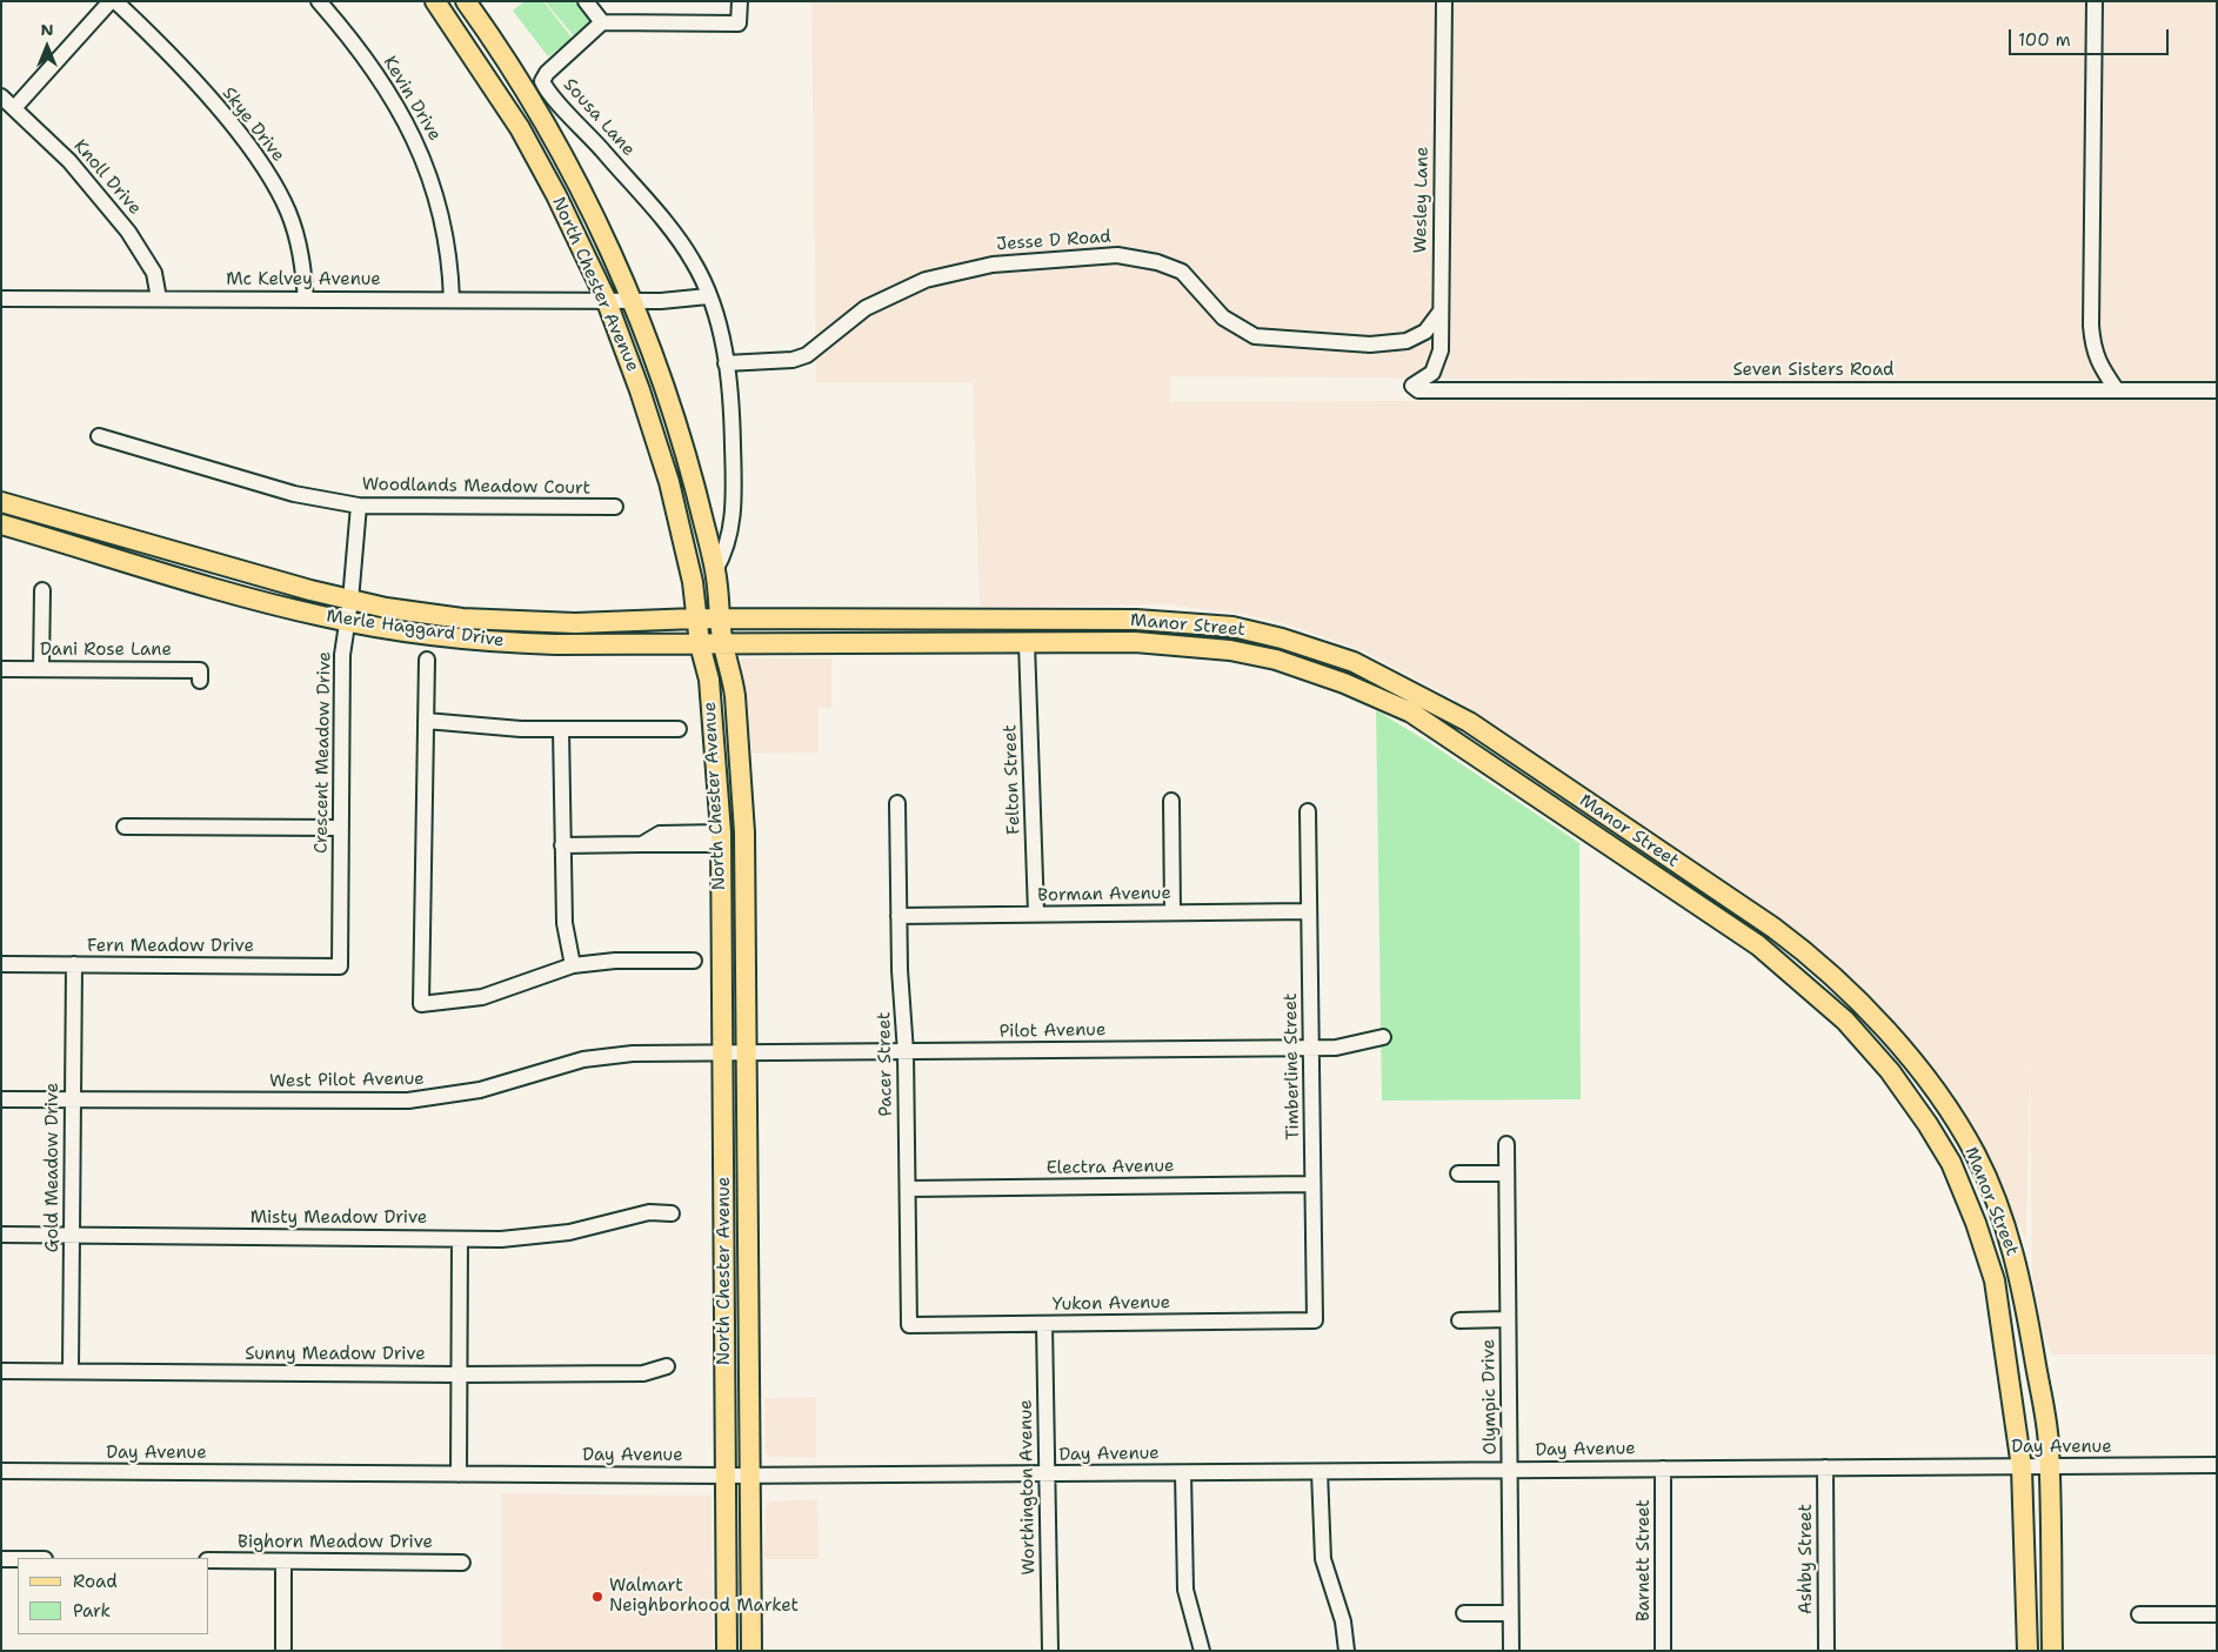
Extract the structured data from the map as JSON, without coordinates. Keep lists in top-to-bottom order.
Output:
{
  "streets": {
    "main road": ["North Chester Avenue", "Manor Street", "Merle Haggard Drive"],
    "street": [
      "Kevin Drive",
      "Sousa Lane",
      "Skye Drive",
      "Knoll Drive",
      "Wesley Lane",
      "Jesse D Road",
      "Mc Kelvey Avenue",
      "Seven Sisters Road",
      "Woodlands Meadow Court",
      "Dani Rose Lane",
      "Crescent Meadow Drive",
      "Felton Street",
      "Borman Avenue",
      "Fern Meadow Drive",
      "Pilot Avenue",
      "Pacer Street",
      "Timberline Street",
      "West Pilot Avenue",
      "Gold Meadow Drive",
      "Electra Avenue",
      "Misty Meadow Drive",
      "Yukon Avenue",
      "Sunny Meadow Drive",
      "Olympic Drive",
      "Day Avenue",
      "Worthington Avenue",
      "Bighorn Meadow Drive",
      "Ashby Street",
      "Barnett Street"
    ]
  },
  "crossings": [
    ["Kevin Drive", "Mc Kelvey Avenue"],
    ["Skye Drive", "Mc Kelvey Avenue"],
    ["Knoll Drive", "Mc Kelvey Avenue"],
    ["Wesley Lane", "Jesse D Road"],
    ["Wesley Lane", "Seven Sisters Road"],
    ["Mc Kelvey Avenue", "North Chester Avenue"],
    ["North Chester Avenue", "Manor Street"],
    ["North Chester Avenue", "Merle Haggard Drive"],
    ["North Chester Avenue", "Pilot Avenue"],
    ["North Chester Avenue", "West Pilot Avenue"],
    ["North Chester Avenue", "Day Avenue"],
    ["Woodlands Meadow Court", "Crescent Meadow Drive"],
    ["Manor Street", "Merle Haggard Drive"],
    ["Manor Street", "Felton Street"],
    ["Manor Street", "Day Avenue"],
    ["Merle Haggard Drive", "Crescent Meadow Drive"],
    ["Crescent Meadow Drive", "Fern Meadow Drive"],
    ["Felton Street", "Borman Avenue"],
    ["Borman Avenue", "Pacer Street"],
    ["Borman Avenue", "Timberline Street"],
    ["Fern Meadow Drive", "Gold Meadow Drive"],
    ["Pilot Avenue", "Pacer Street"],
    ["Pilot Avenue", "Timberline Street"],
    ["Pilot Avenue", "West Pilot Avenue"],
    ["Pacer Street", "Electra Avenue"],
    ["Pacer Street", "Yukon Avenue"],
    ["Timberline Street", "Electra Avenue"],
    ["Timberline Street", "Yukon Avenue"],
    ["West Pilot Avenue", "Gold Meadow Drive"],
    ["Gold Meadow Drive", "Misty Meadow Drive"],
    ["Gold Meadow Drive", "Sunny Meadow Drive"],
    ["Yukon Avenue", "Worthington Avenue"],
    ["Olympic Drive", "Day Avenue"],
    ["Day Avenue", "Worthington Avenue"],
    ["Day Avenue", "Ashby Street"],
    ["Day Avenue", "Barnett Street"]
  ],
  "places": ["Walmart Neighborhood Market"],
  "legend": ["Road", "Park"],
  "scale_bar": "100 m",
  "north": "top"
}
